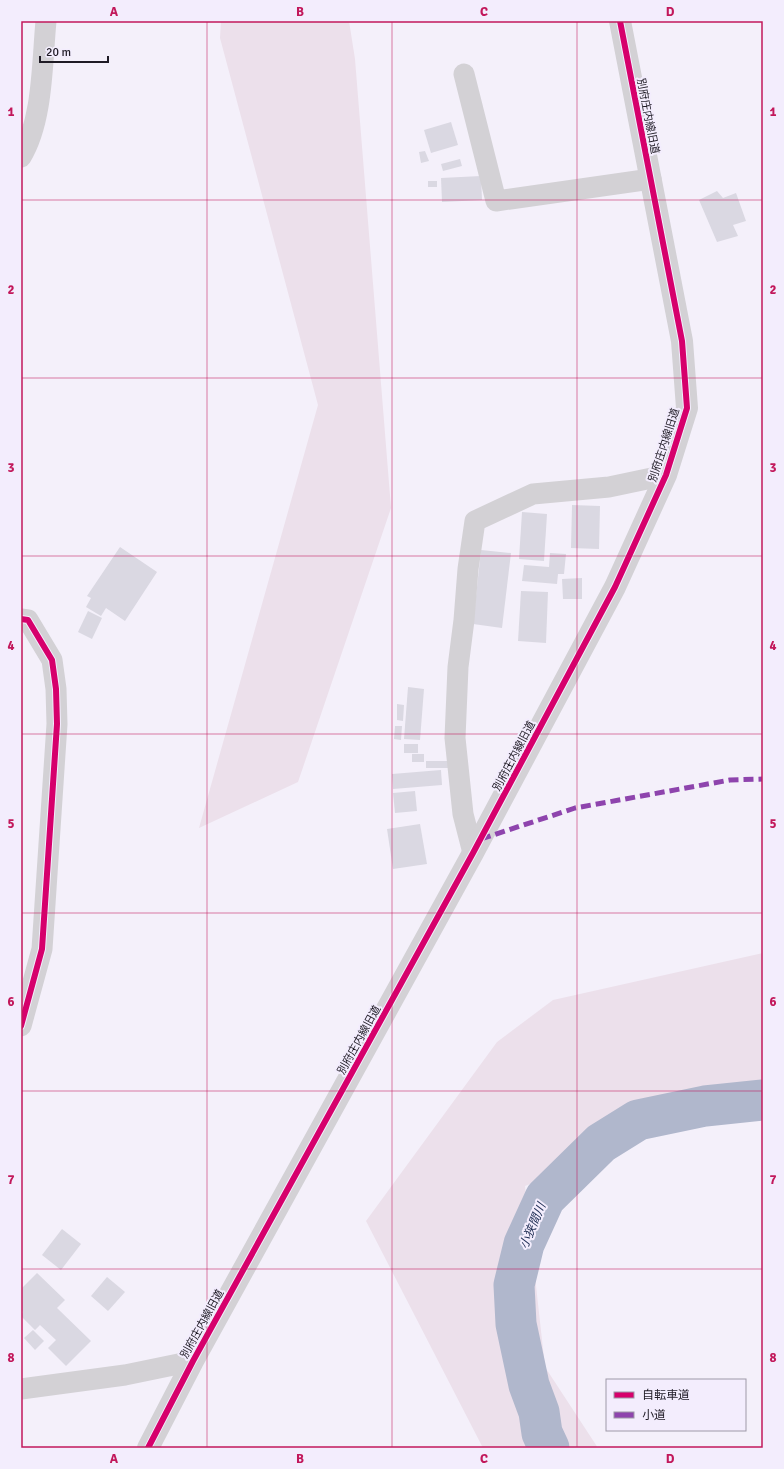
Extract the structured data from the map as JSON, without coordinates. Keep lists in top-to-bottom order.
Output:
{
  "streets": {
    "street": ["別府庄内線旧道"]
  },
  "water": ["小狭間川"],
  "legend": ["自転車道", "小道"],
  "scale_bar": "20 m",
  "grid": {
    "columns": [
      "A",
      "B",
      "C",
      "D"
    ],
    "rows": [
      "1",
      "2",
      "3",
      "4",
      "5",
      "6",
      "7",
      "8"
    ]
  }
}
